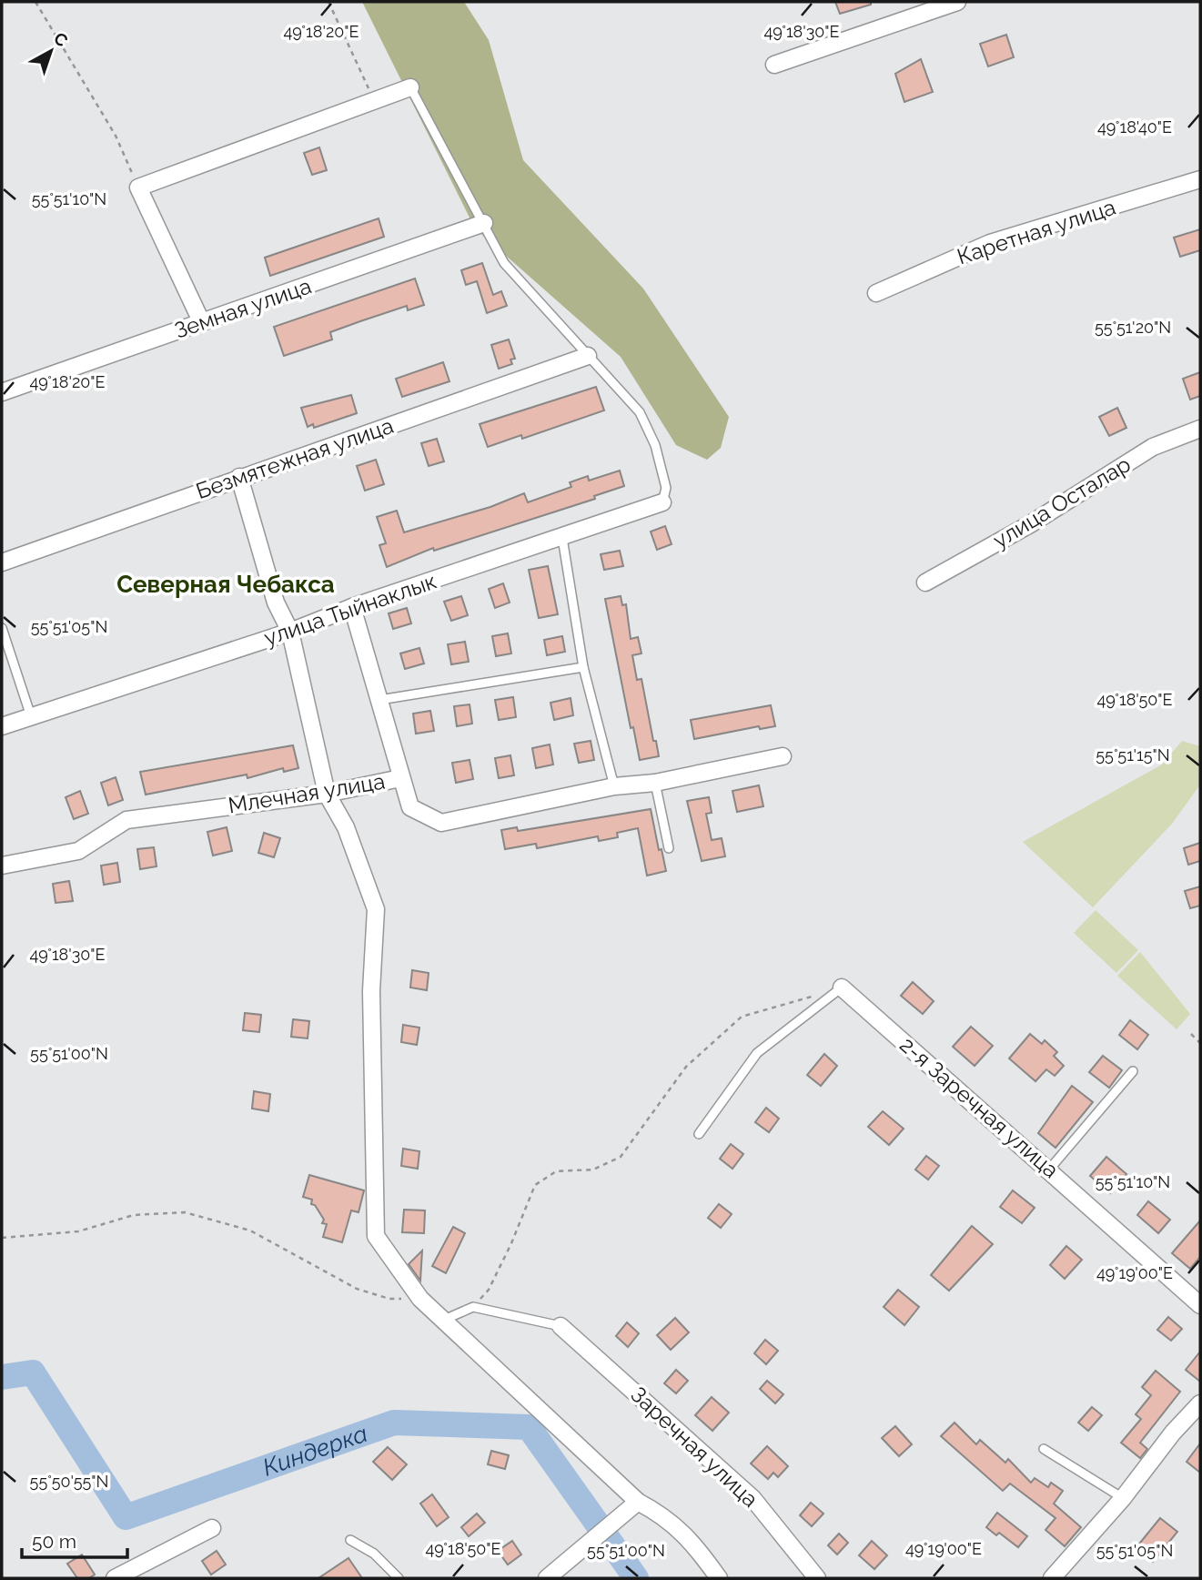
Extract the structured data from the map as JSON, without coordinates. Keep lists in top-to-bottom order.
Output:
{
  "streets": {
    "street": [
      "Каретная улица",
      "Земная улица",
      "Безмятежная улица",
      "улица Осталар",
      "улица Тыйнаклык",
      "Млечная улица",
      "2-я Заречная улица",
      "Заречная улица"
    ]
  },
  "districts": ["Северная Чебакса"],
  "water": ["Киндерка"],
  "scale_bar": "50 m",
  "north": "top right",
  "coordinates": [
    "49°18'20\"E",
    "49°18'30\"E",
    "49°18'40\"E",
    "55°51'10\"N",
    "55°51'20\"N",
    "55°51'05\"N",
    "49°18'50\"E",
    "55°51'15\"N",
    "55°51'00\"N",
    "49°19'00\"E",
    "55°50'55\"N"
  ]
}
